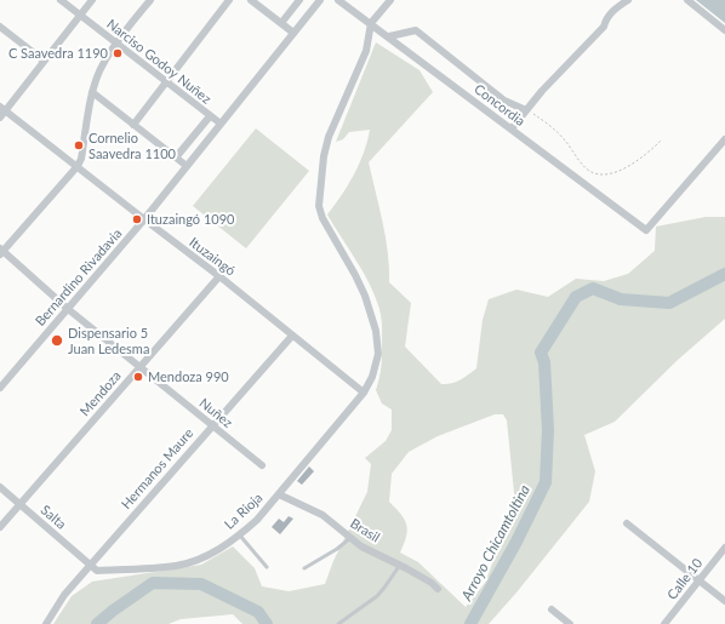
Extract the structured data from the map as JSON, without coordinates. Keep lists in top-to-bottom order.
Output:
{
  "streets": {
    "street": [
      "Narciso Godoy Nuñez",
      "Concordia",
      "Ituzaingó",
      "Bernardino Rivadavia",
      "Mendoza",
      "Nuñez",
      "Hermanos Maure",
      "La Rioja",
      "Salta",
      "Brasil",
      "Calle 10"
    ]
  },
  "crossings": [
    ["Narciso Godoy Nuñez", "Bernardino Rivadavia"],
    ["Concordia", "La Rioja"],
    ["Ituzaingó", "Bernardino Rivadavia"],
    ["Ituzaingó", "Mendoza"],
    ["Ituzaingó", "Hermanos Maure"],
    ["Ituzaingó", "La Rioja"],
    ["Bernardino Rivadavia", "Nuñez"],
    ["Mendoza", "Nuñez"],
    ["Mendoza", "Salta"],
    ["Nuñez", "Hermanos Maure"],
    ["Hermanos Maure", "La Rioja"],
    ["Hermanos Maure", "Salta"],
    ["La Rioja", "Brasil"]
  ],
  "water": ["Arroyo Chicamtoltina"],
  "places": [
    "C Saavedra 1190",
    "Cornelio Saavedra 1100",
    "Ituzaingó 1090",
    "Dispensario 5 Juan Ledesma",
    "Mendoza 990"
  ]
}
